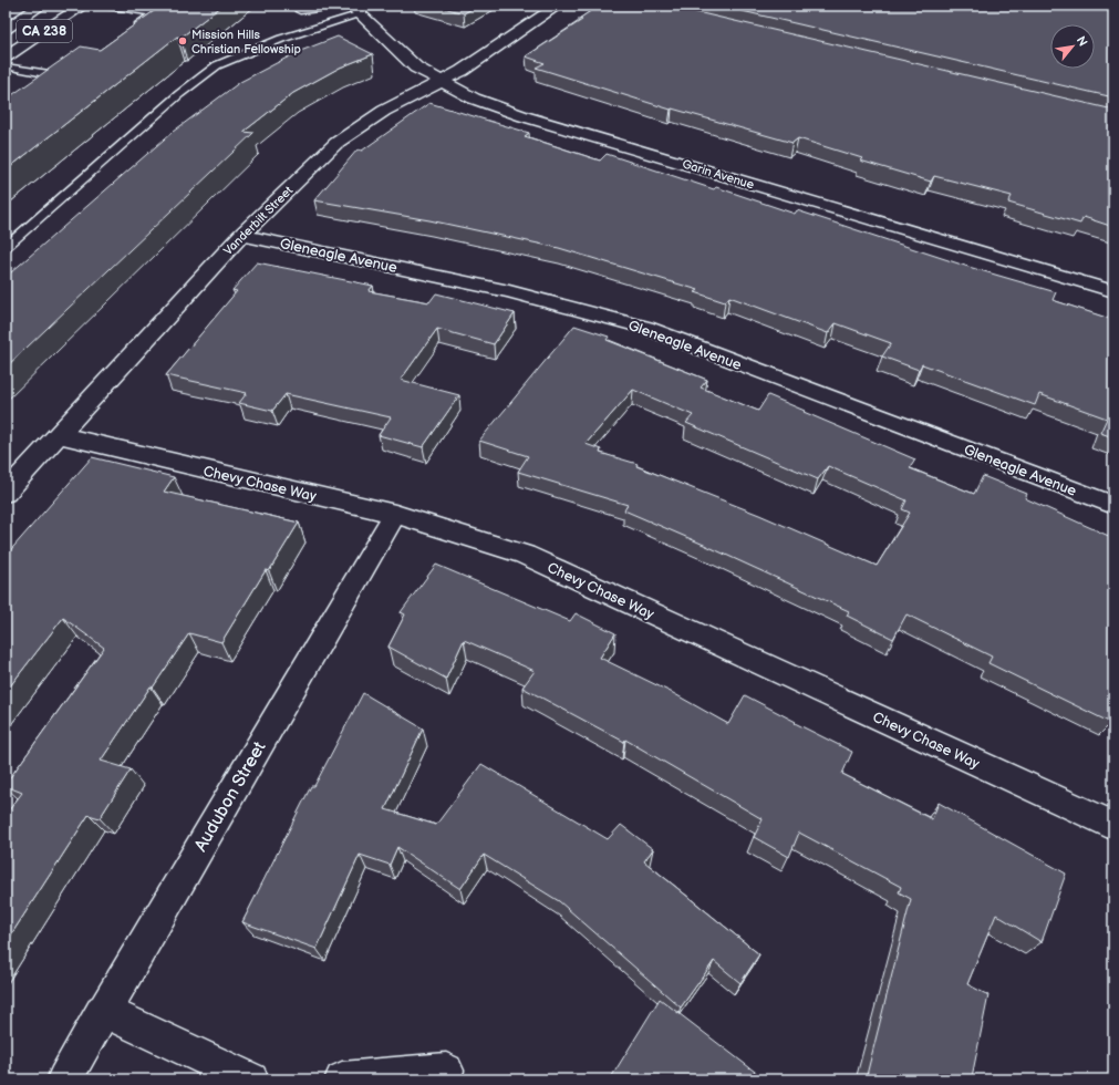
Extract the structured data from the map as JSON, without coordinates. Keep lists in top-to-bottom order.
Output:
{
  "streets": {
    "street": [
      "CA 238",
      "Garin Avenue",
      "Vanderbilt Street",
      "Gleneagle Avenue",
      "Chevy Chase Way",
      "Audubon Street"
    ]
  },
  "crossings": [
    ["Garin Avenue", "Vanderbilt Street"],
    ["Vanderbilt Street", "Gleneagle Avenue"],
    ["Vanderbilt Street", "Chevy Chase Way"],
    ["Chevy Chase Way", "Audubon Street"]
  ],
  "places": ["Mission Hills Christian Fellowship"],
  "north": "top right"
}
